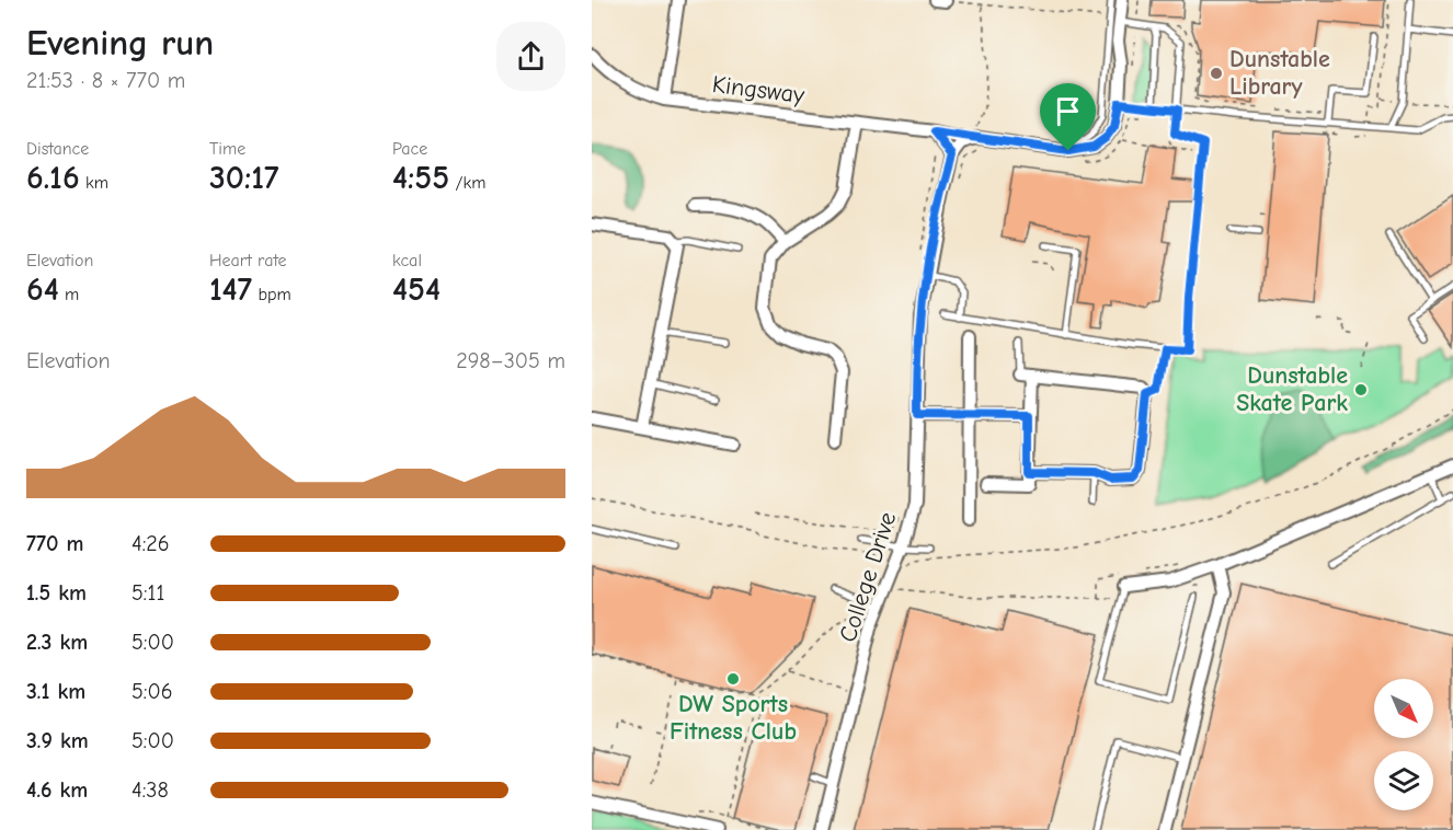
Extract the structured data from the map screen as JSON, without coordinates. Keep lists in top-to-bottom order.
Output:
{
  "streets": {
    "street": ["Kingsway", "College Drive"]
  },
  "places": ["Dunstable Library", "Dunstable Skate Park", "DW Sports Fitness Club"],
  "north": "bottom right",
  "page": {
    "heading": ["Evening run", "21:53 · 8 × 770 m"],
    "stats": [
      ["Distance", "6.16 km"],
      ["Time", "30:17"],
      ["Pace", "4:55 /km"],
      ["Elevation", "64 m"],
      ["Heart rate", "147 bpm"],
      ["kcal", "454"]
    ],
    "chart": ["Elevation", "298–305 m"],
    "list": [
      {
        "name": "770 m",
        "note": "4:26"
      },
      {
        "name": "1.5 km",
        "note": "5:11"
      },
      {
        "name": "2.3 km",
        "note": "5:00"
      },
      {
        "name": "3.1 km",
        "note": "5:06"
      },
      {
        "name": "3.9 km",
        "note": "5:00"
      },
      {
        "name": "4.6 km",
        "note": "4:38"
      }
    ]
  }
}
